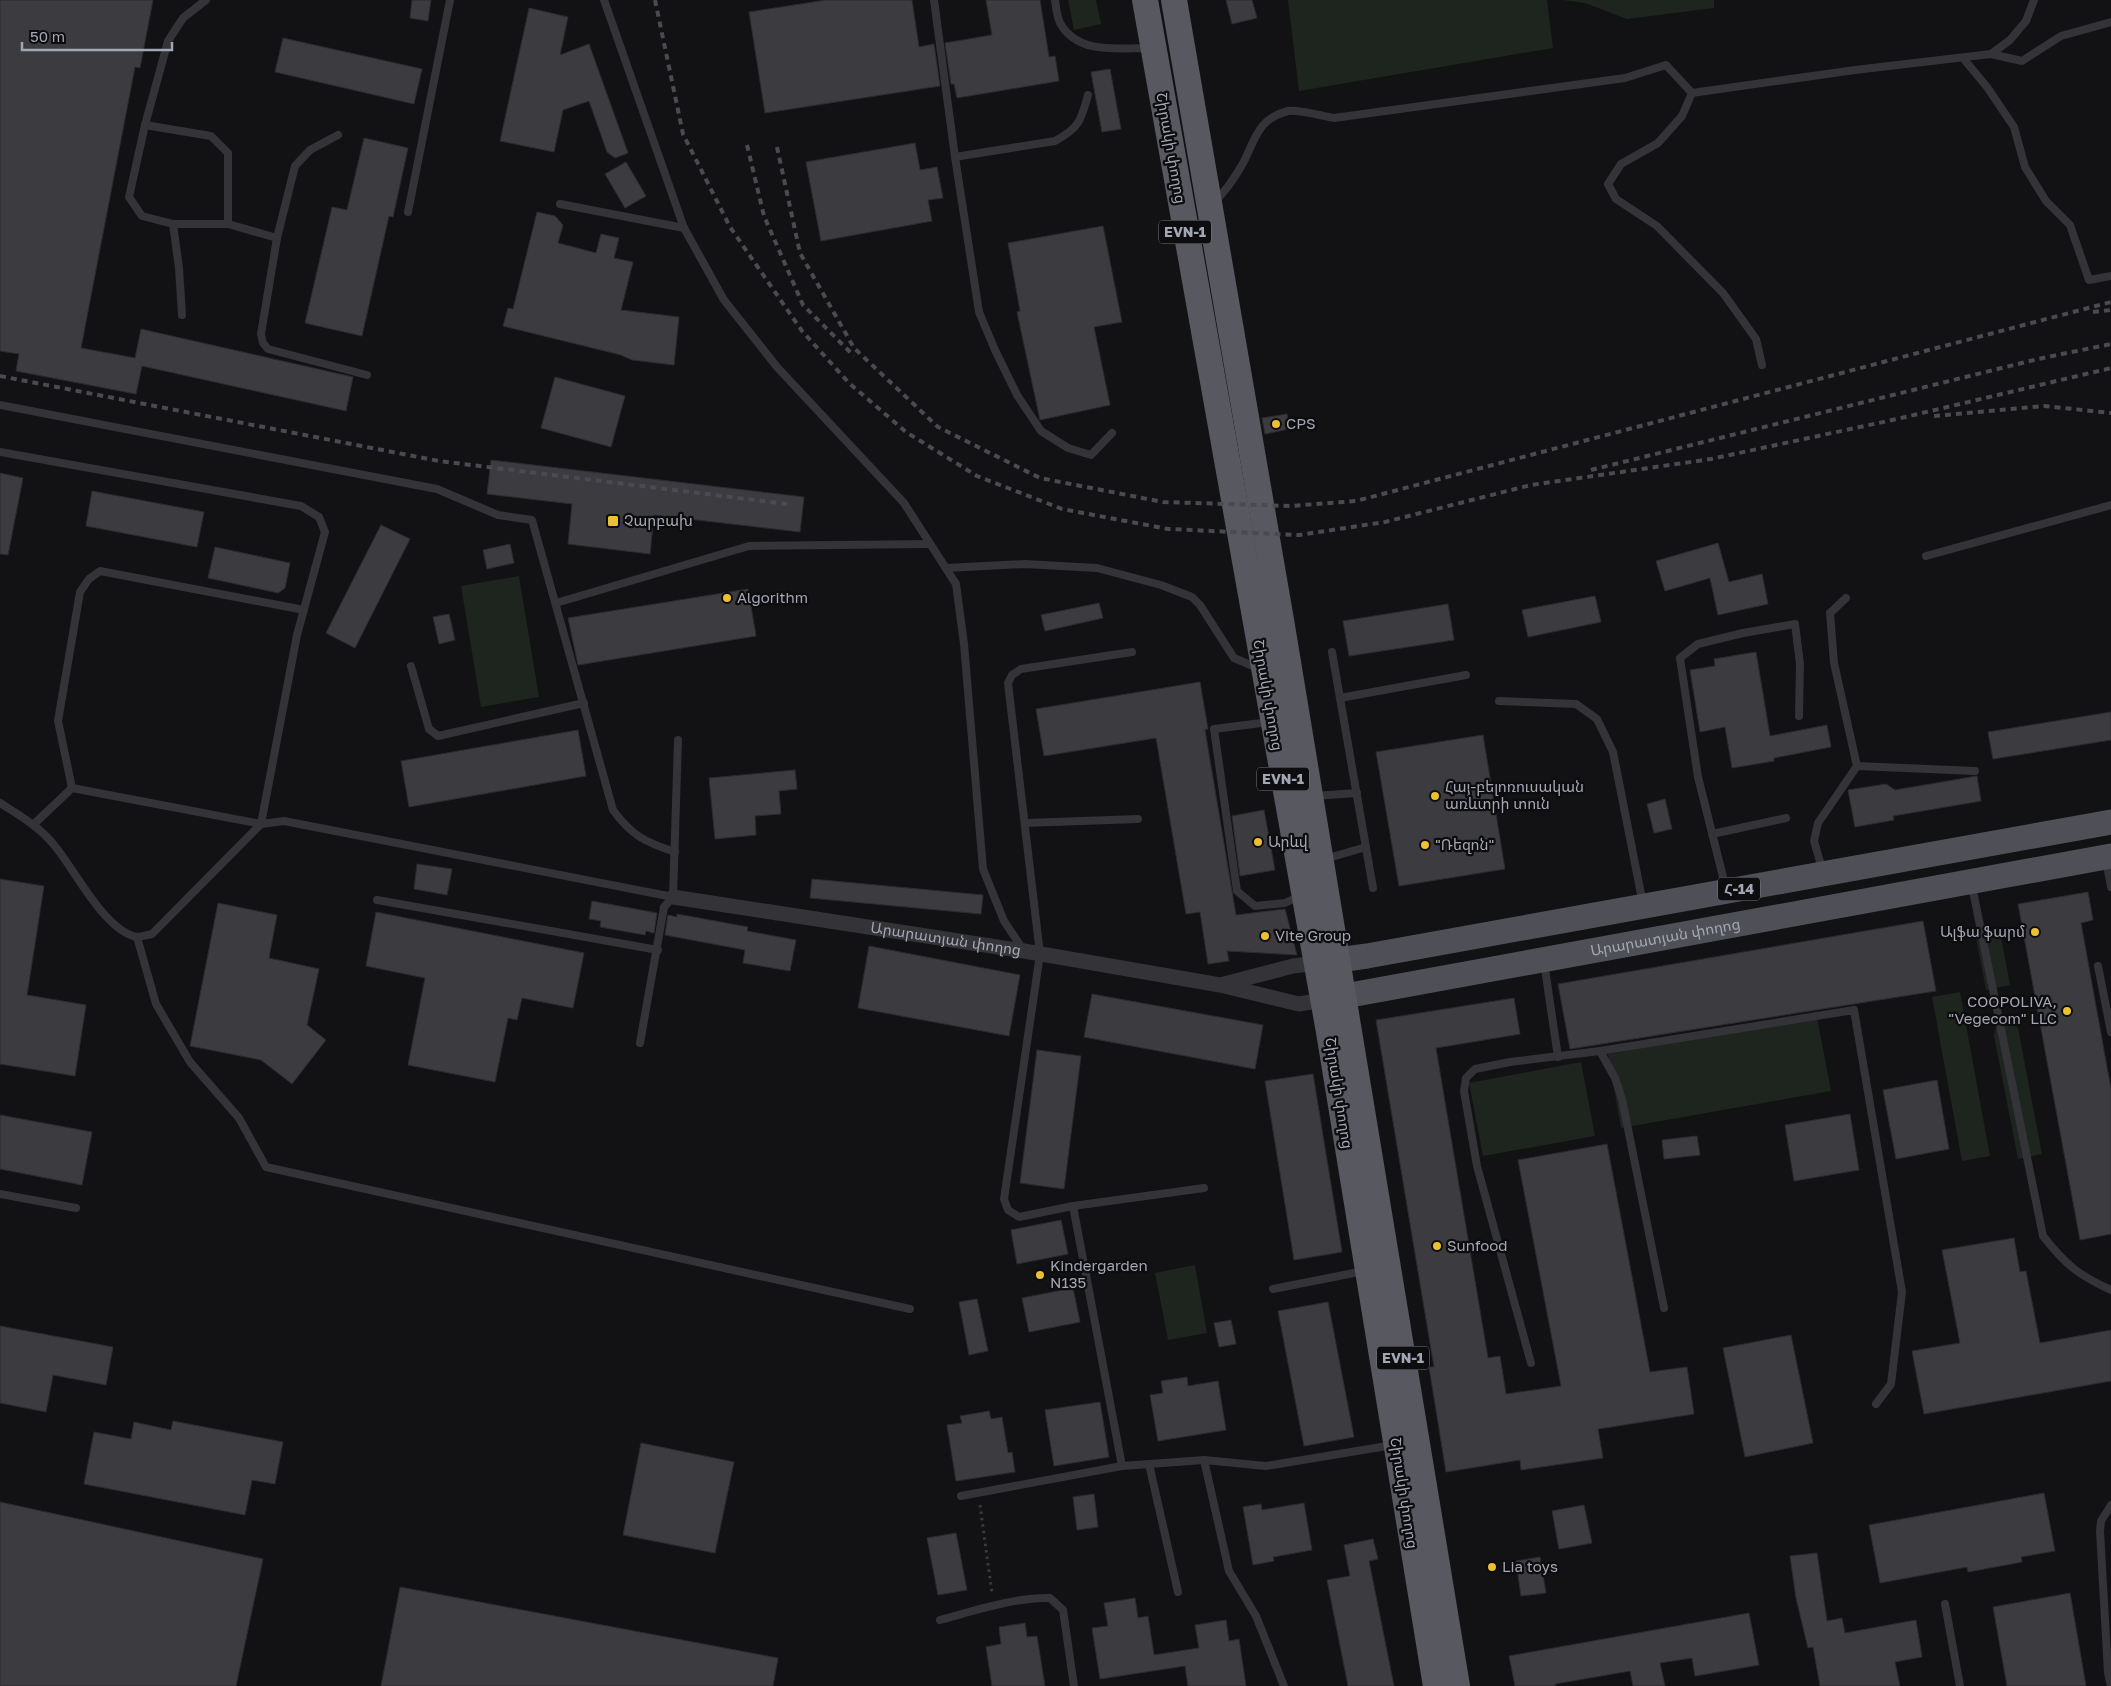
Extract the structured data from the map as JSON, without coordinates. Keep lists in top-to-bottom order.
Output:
{
  "streets": {
    "highway": ["Շիրակի փողոց", "EVN-1"],
    "main road": ["Հ-14", "Արարատյան փողոց"]
  },
  "crossings": [
    ["Շիրակի փողոց", "Արարատյան փողոց"]
  ],
  "places": {
    "other": [
      "CPS",
      "Algorithm",
      "Հայ-բելոռուսական առևտրի տուն",
      "Արևվ",
      "\"Ռեզոն\"",
      "Ալֆա ֆարմ",
      "Vite Group",
      "COOPOLIVA, \"Vegecom\" LLC",
      "Sunfood",
      "Kindergarden N135",
      "Lia toys"
    ],
    "transit": ["Չարբախ"]
  },
  "scale_bar": "50 m"
}
